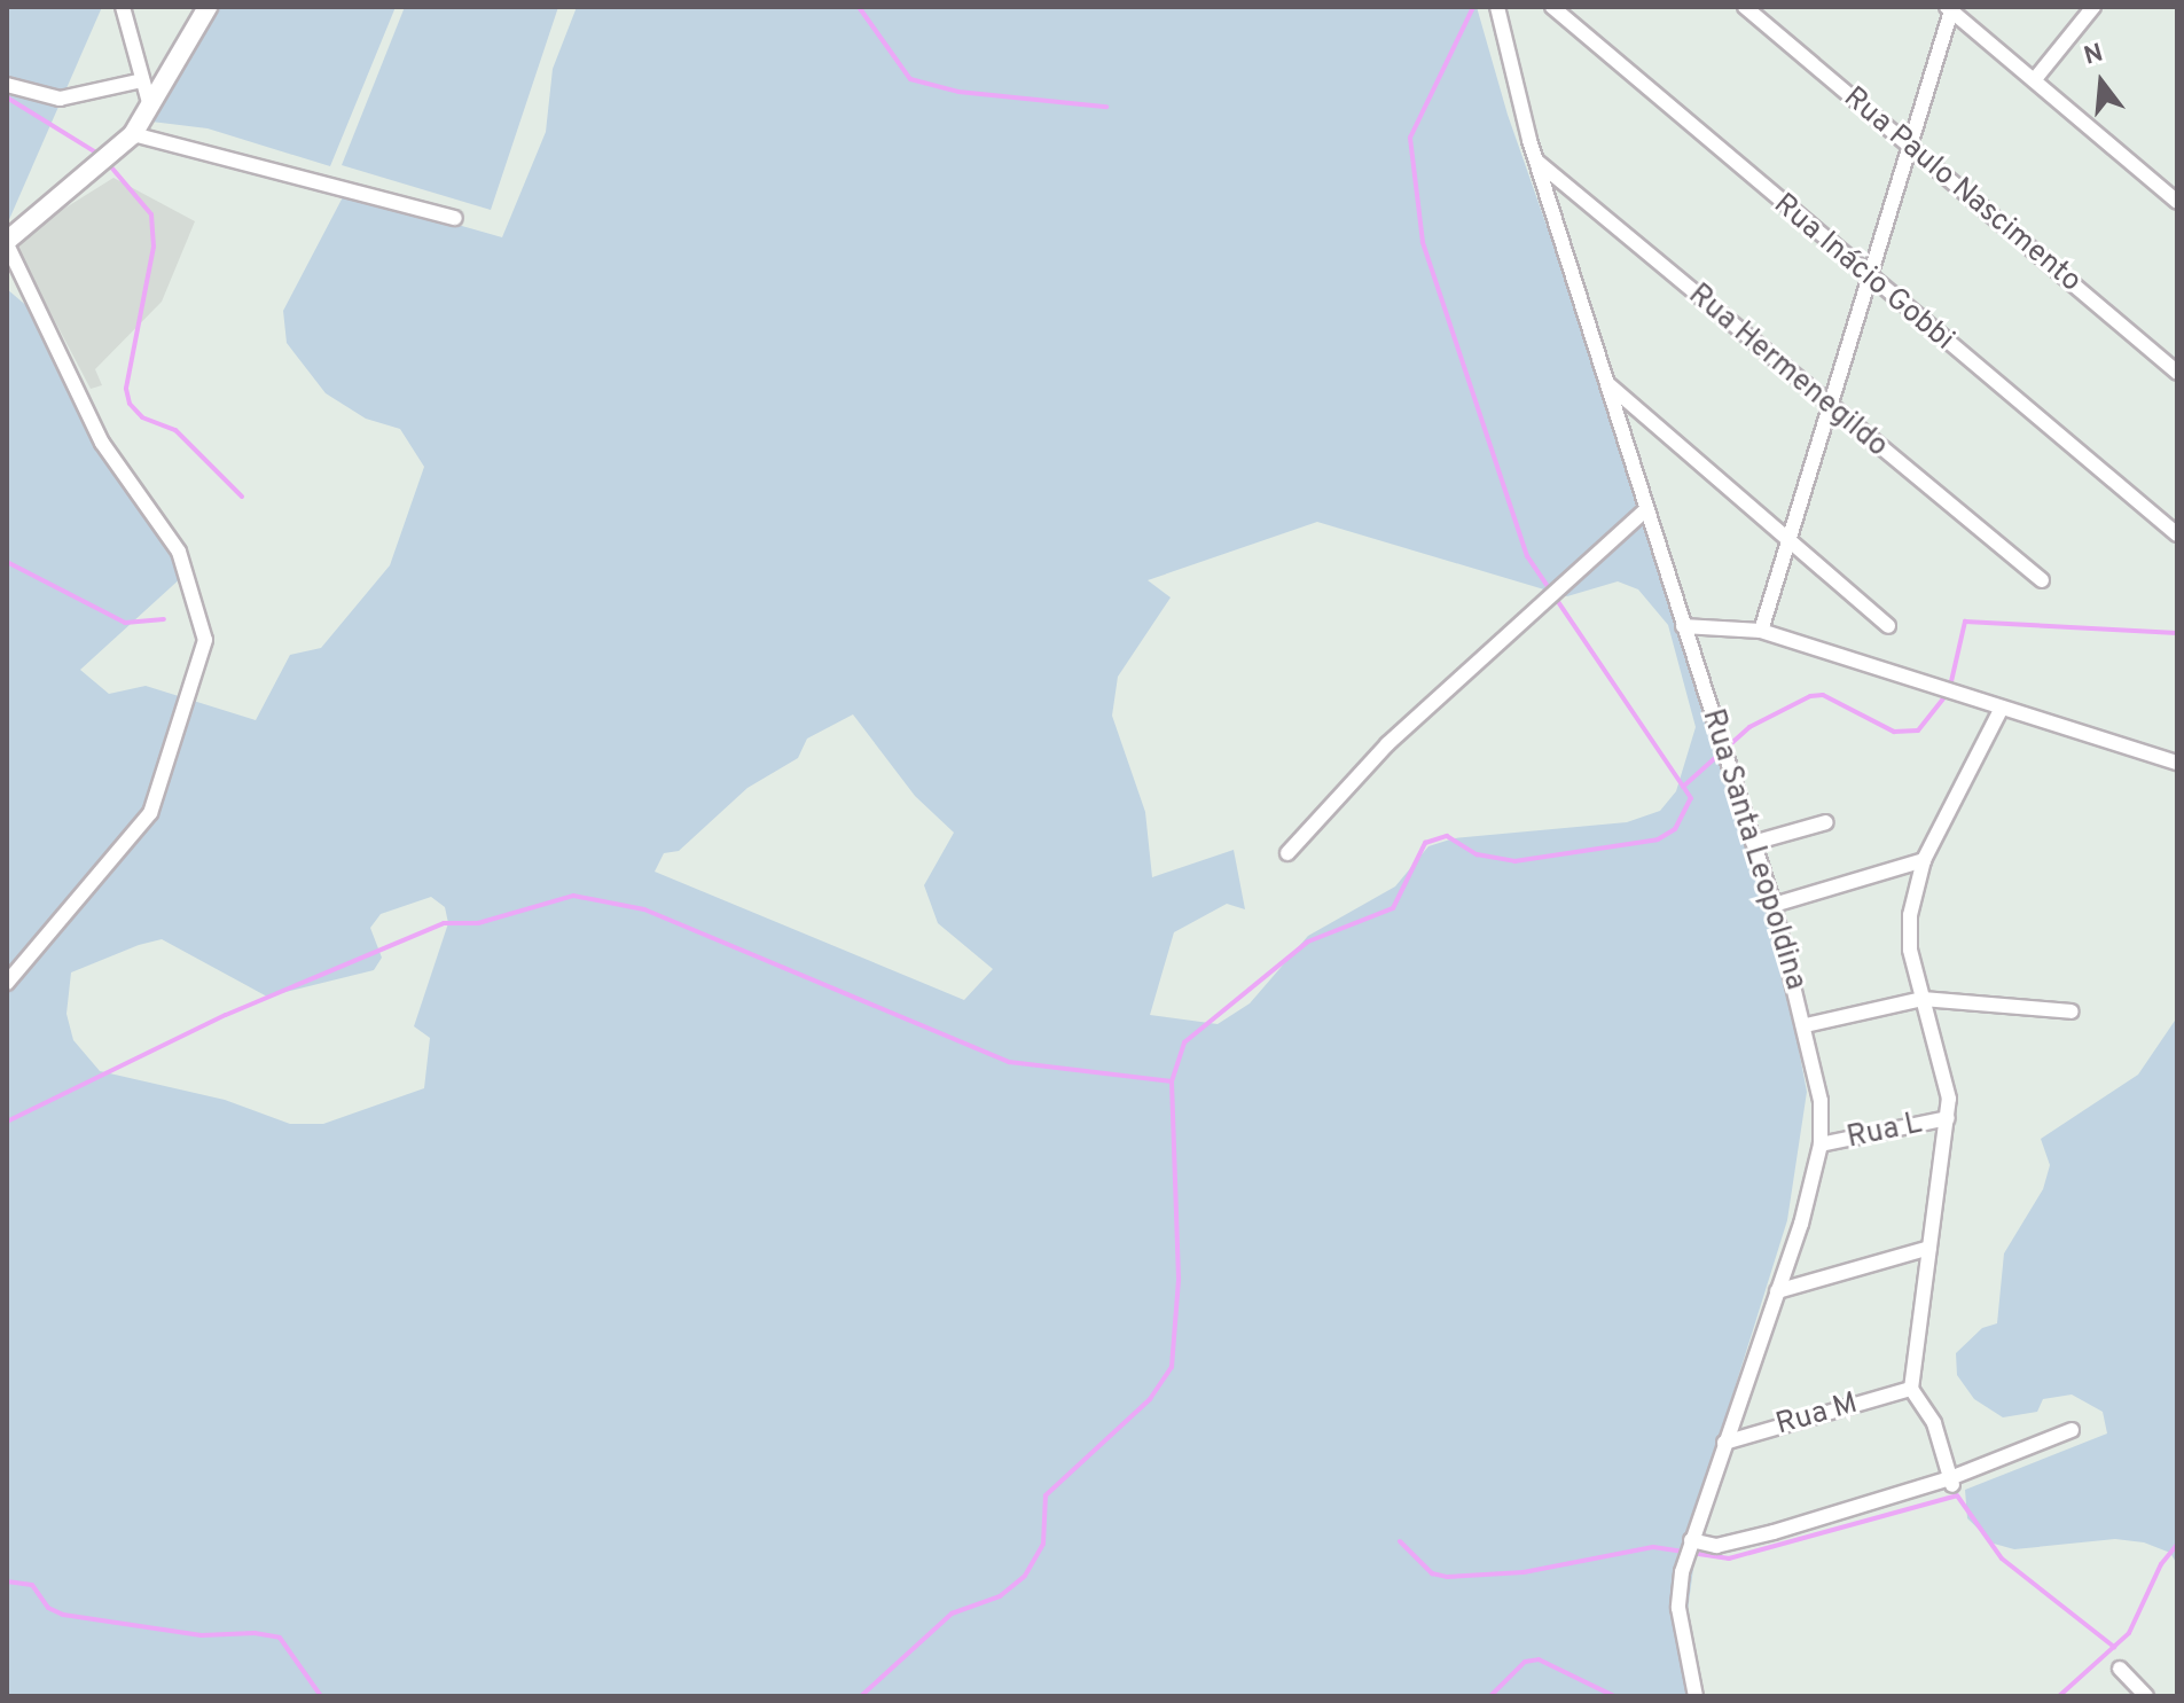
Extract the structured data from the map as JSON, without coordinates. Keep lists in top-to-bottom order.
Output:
{
  "streets": {
    "street": [
      "Rua Paulo Nascimento",
      "Rua Inácio Gobbi",
      "Rua Hermenegildo",
      "Rua Santa Leopoldina",
      "Rua L",
      "Rua M"
    ]
  },
  "crossings": [
    ["Rua Hermenegildo", "Rua Santa Leopoldina"],
    ["Rua Santa Leopoldina", "Rua L"],
    ["Rua Santa Leopoldina", "Rua M"]
  ],
  "north": "top"
}
